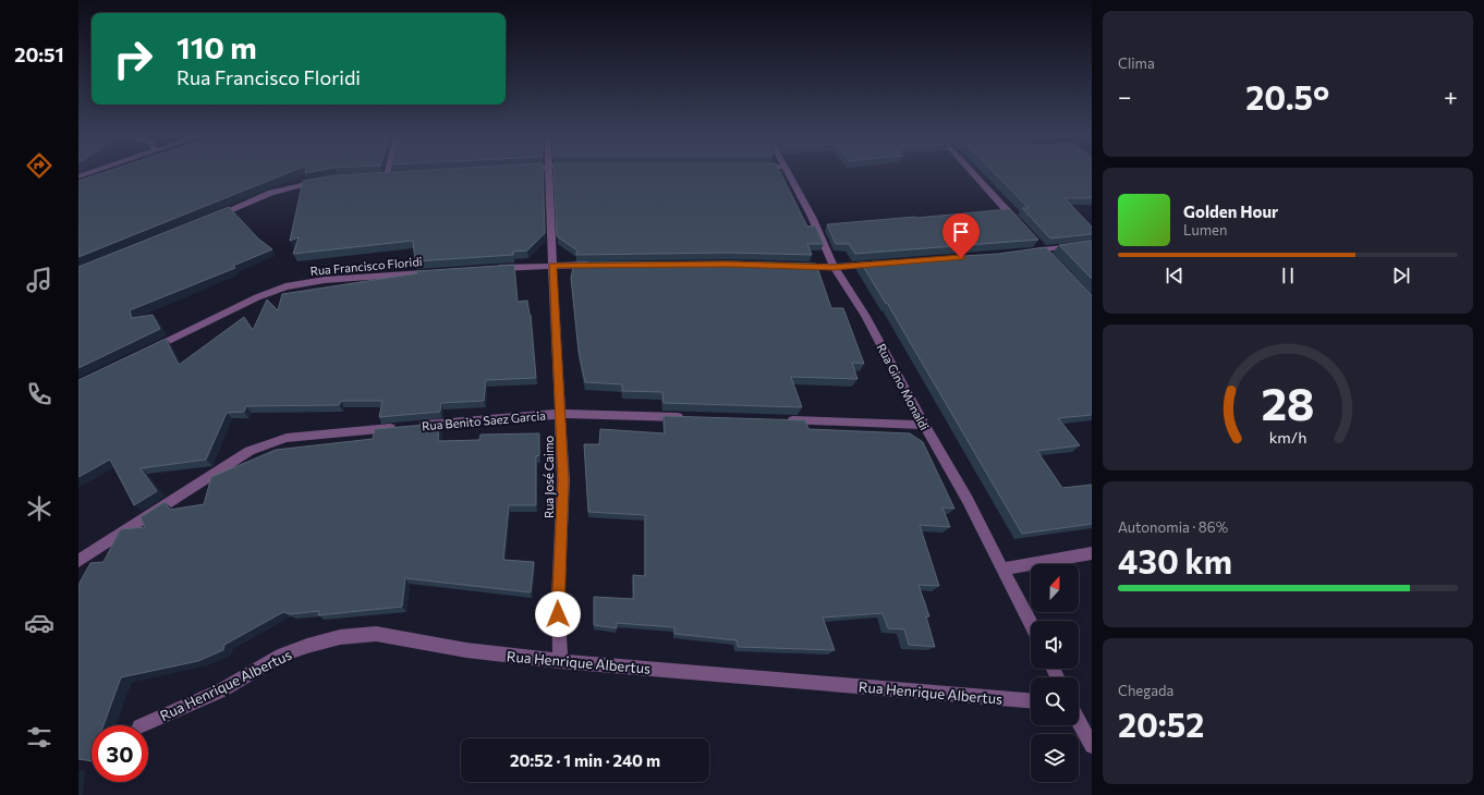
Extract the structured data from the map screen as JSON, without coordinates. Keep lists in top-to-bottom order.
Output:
{
  "streets": {
    "street": [
      "Rua Francisco Floridi",
      "Rua Gino Monaldi",
      "Rua Benito Saez Garcia",
      "Rua José Caimo",
      "Rua Henrique Albertus"
    ]
  },
  "crossings": [
    ["Rua Benito Saez Garcia", "Rua José Caimo"],
    ["Rua José Caimo", "Rua Henrique Albertus"]
  ],
  "north": "top",
  "page": {
    "tabs": "20:51",
    "tile": [
      "Clima",
      ["Autonomia · 86%", "430 km"],
      ["Chegada", "20:52"]
    ],
    "turn": ["110 m", "Rua Francisco Floridi"],
    "heat": ["−", "20.5°", "+"],
    "song": ["Golden Hour", "Lumen"],
    "limit": "30",
    "trip": "20:52 · 1 min · 240 m",
    "gauge": ["28", "km/h"]
  }
}
